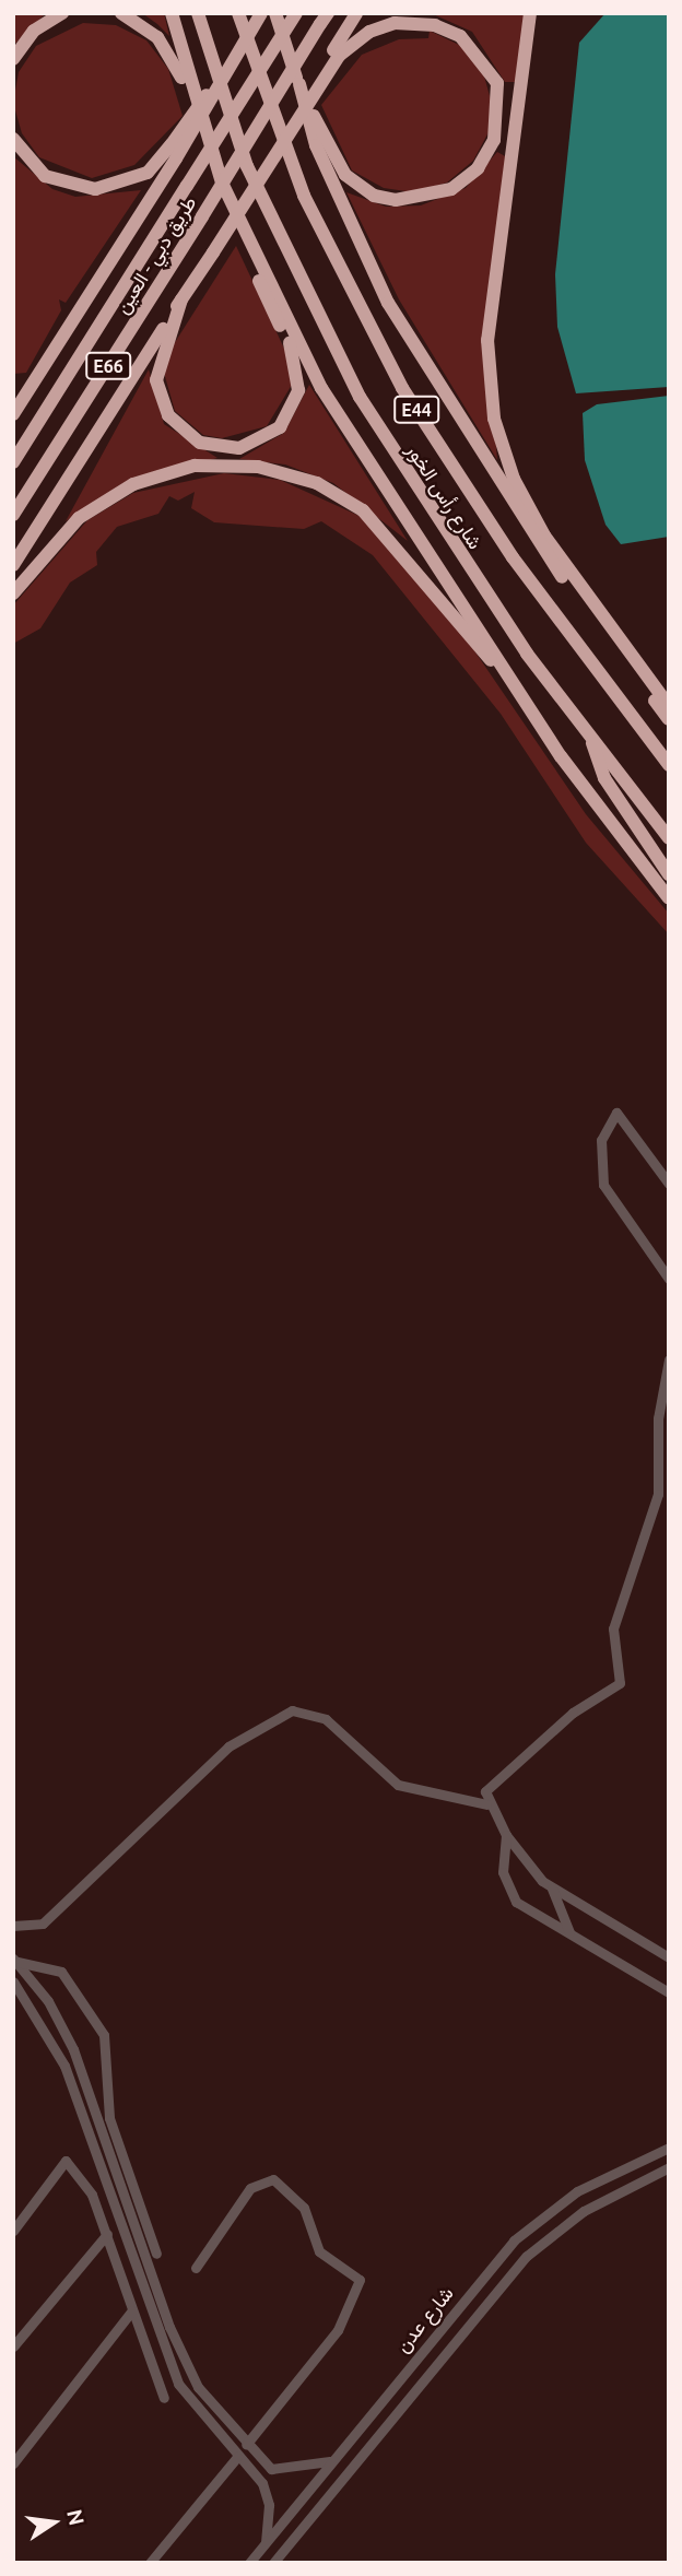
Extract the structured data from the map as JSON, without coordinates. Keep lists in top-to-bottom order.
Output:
{
  "streets": {
    "highway": [
      "طريق دبي - العين",
      "E66",
      "E44",
      "شارع رأس الخور"
    ],
    "street": ["شارع عدن"]
  },
  "north": "right"
}
